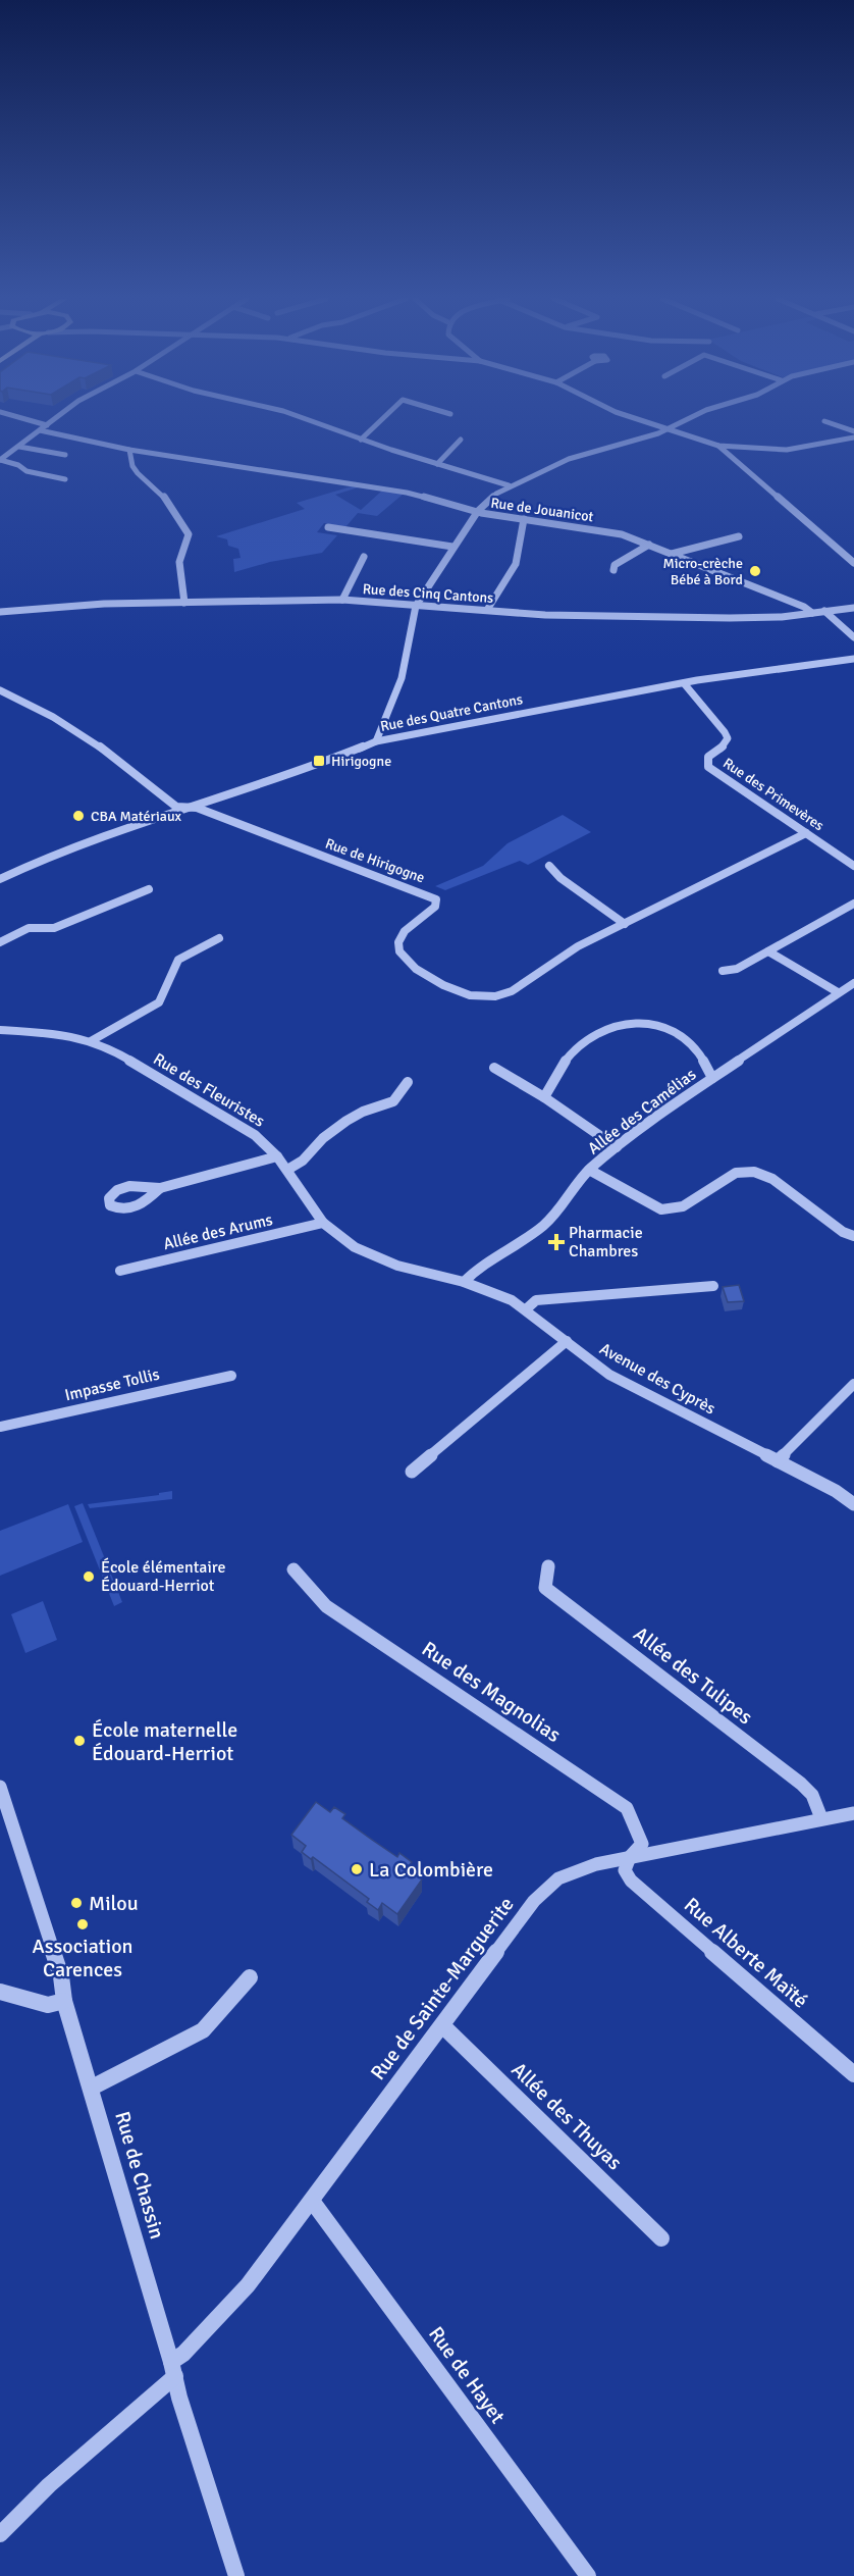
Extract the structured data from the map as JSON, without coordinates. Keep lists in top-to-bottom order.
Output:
{
  "streets": {
    "street": [
      "Rue de Jouanicot",
      "Rue des Cinq Cantons",
      "Rue des Quatre Cantons",
      "Rue des Primevères",
      "Rue de Hirigogne",
      "Rue des Fleuristes",
      "Allée des Camélias",
      "Allée des Arums",
      "Avenue des Cyprès",
      "Impasse Tollis",
      "Allée des Tulipes",
      "Rue des Magnolias",
      "Rue Alberte Maïté",
      "Rue de Sainte-Marguerite",
      "Allée des Thuyas",
      "Rue de Chassin",
      "Rue de Hayet"
    ]
  },
  "crossings": [
    ["Rue de Jouanicot", "Rue des Cinq Cantons"],
    ["Rue des Quatre Cantons", "Rue des Primevères"],
    ["Rue des Quatre Cantons", "Rue de Hirigogne"],
    ["Rue des Primevères", "Rue de Hirigogne"],
    ["Rue des Fleuristes", "Allée des Camélias"],
    ["Rue des Fleuristes", "Allée des Arums"],
    ["Rue des Fleuristes", "Avenue des Cyprès"],
    ["Allée des Camélias", "Avenue des Cyprès"],
    ["Allée des Tulipes", "Rue de Sainte-Marguerite"],
    ["Rue des Magnolias", "Rue Alberte Maïté"],
    ["Rue des Magnolias", "Rue de Sainte-Marguerite"],
    ["Rue Alberte Maïté", "Rue de Sainte-Marguerite"],
    ["Rue de Sainte-Marguerite", "Allée des Thuyas"],
    ["Rue de Sainte-Marguerite", "Rue de Chassin"],
    ["Rue de Sainte-Marguerite", "Rue de Hayet"]
  ],
  "places": {
    "other": [
      "Micro-crèche Bébé à Bord",
      "CBA Matériaux",
      "École élémentaire Édouard-Herriot",
      "École maternelle Édouard-Herriot",
      "La Colombière",
      "Milou",
      "Association Carences"
    ],
    "transit": ["Hirigogne"],
    "health": ["Pharmacie Chambres"]
  }
}
